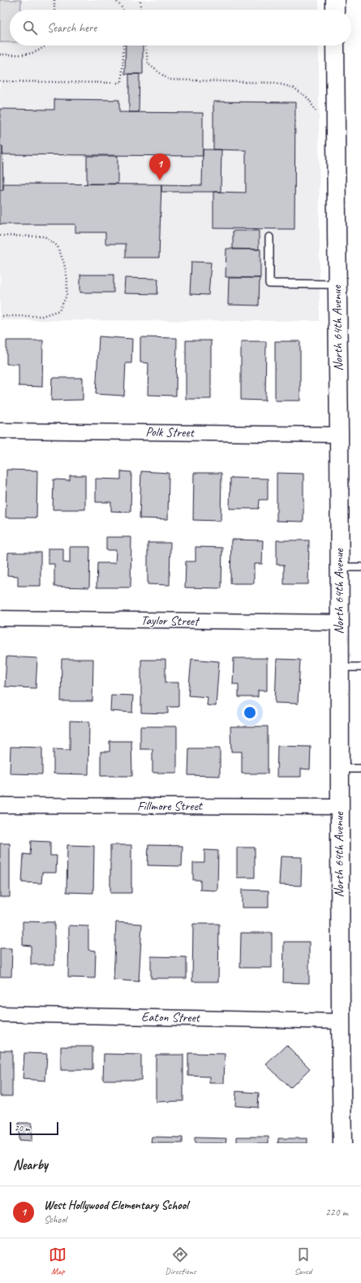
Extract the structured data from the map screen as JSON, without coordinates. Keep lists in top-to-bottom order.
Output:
{
  "streets": {
    "street": [
      "North 64th Avenue",
      "Polk Street",
      "Taylor Street",
      "Fillmore Street",
      "Eaton Street"
    ]
  },
  "crossings": [
    ["North 64th Avenue", "Polk Street"],
    ["North 64th Avenue", "Taylor Street"],
    ["North 64th Avenue", "Fillmore Street"],
    ["North 64th Avenue", "Eaton Street"]
  ],
  "scale_bar": "20 m",
  "page": {
    "search": "Search here",
    "pins": "1",
    "scale": "20 m",
    "heading": "Nearby",
    "list": [
      {
        "mark": "1",
        "name": "West Hollywood Elementary School",
        "note": "School",
        "value": "220 m"
      }
    ],
    "nav": ["Map", "Directions", "Saved"]
  }
}
